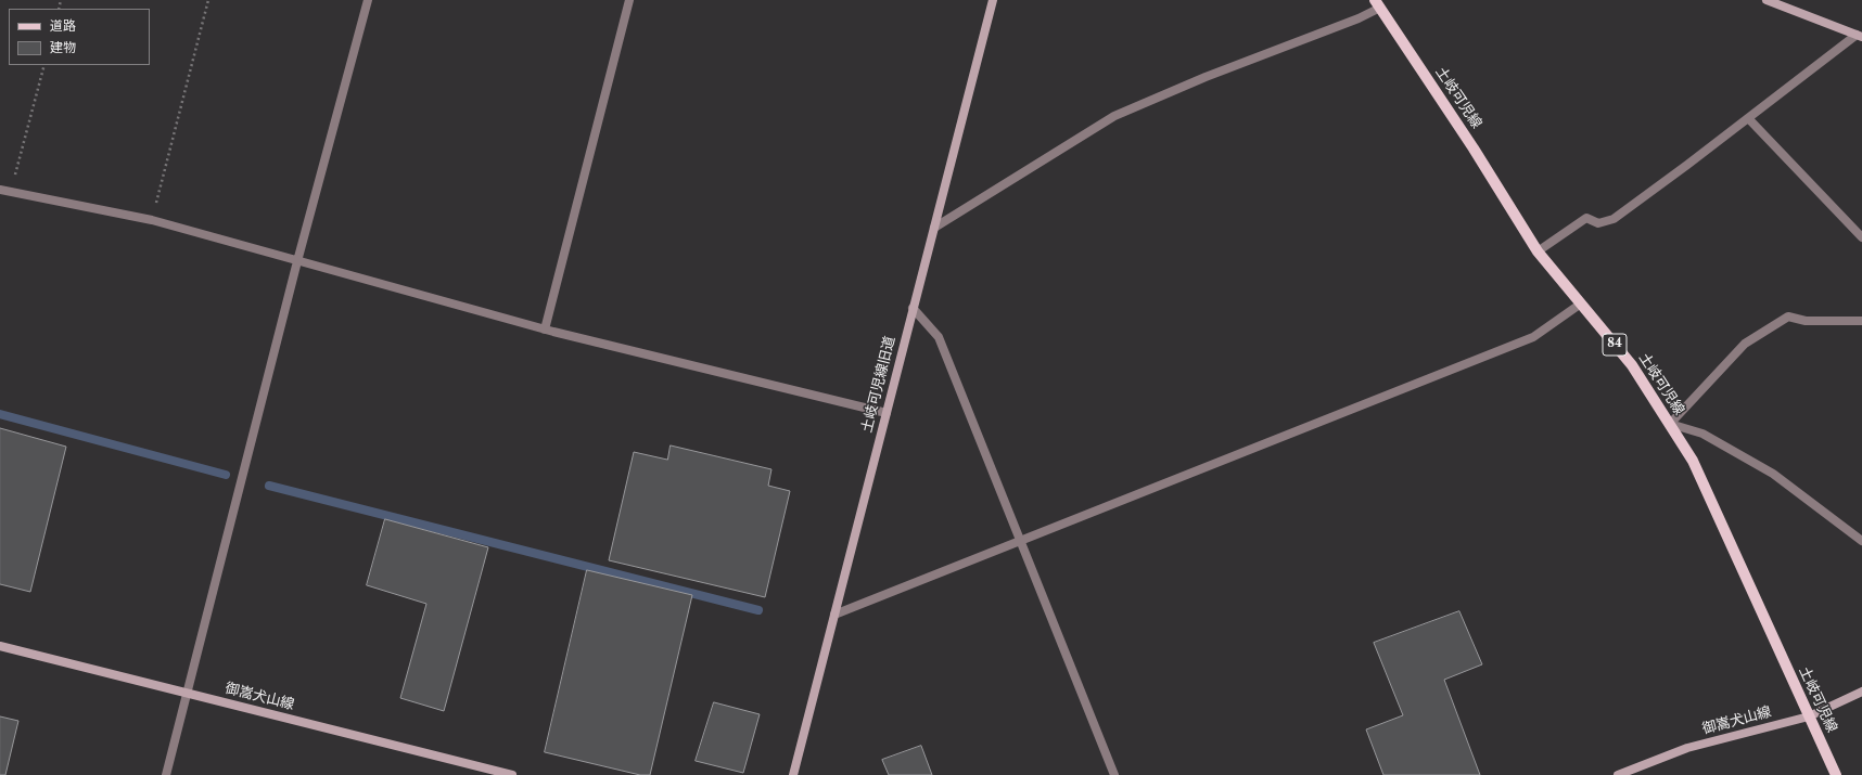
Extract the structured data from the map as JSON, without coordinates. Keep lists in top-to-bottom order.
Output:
{
  "streets": {
    "main road": ["土岐可児線", "84"],
    "street": ["土岐可児線旧道", "御嵩犬山線"]
  },
  "crossings": [
    ["土岐可児線", "御嵩犬山線"]
  ],
  "legend": ["道路", "建物"]
}
